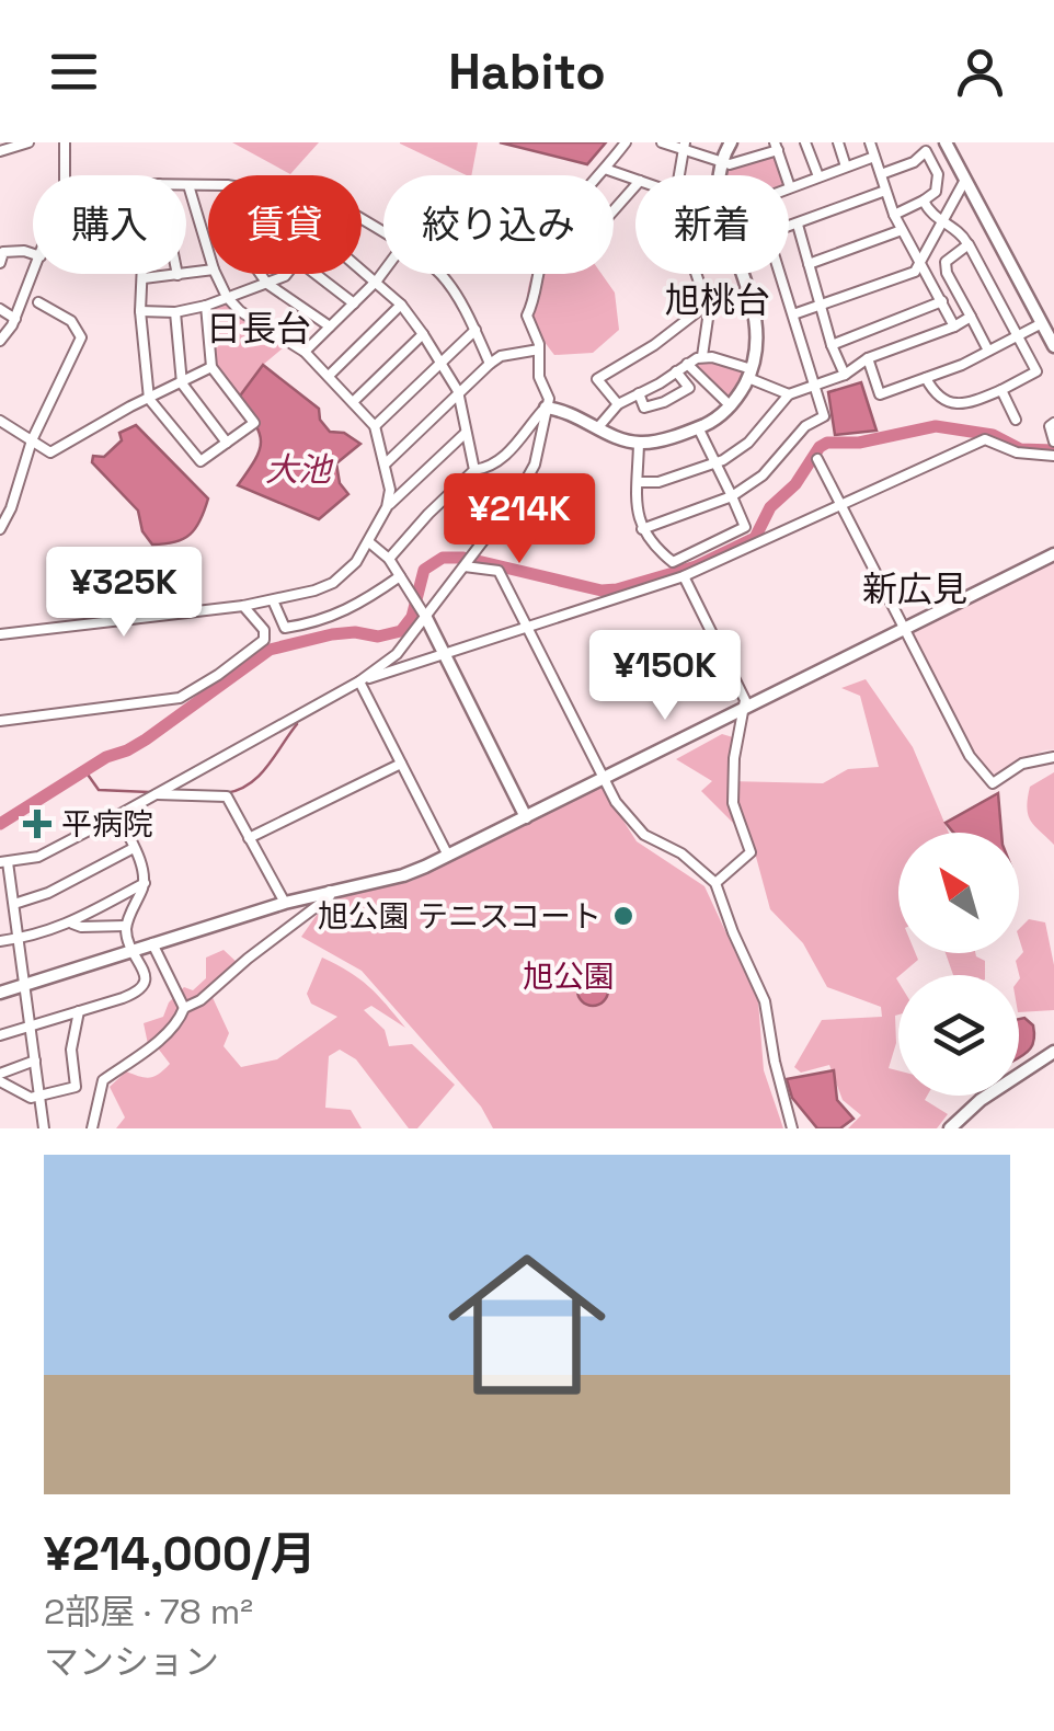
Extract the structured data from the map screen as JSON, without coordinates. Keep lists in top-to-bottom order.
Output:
{
  "districts": ["旭桃台", "日長台", "新広見"],
  "water": ["大池"],
  "parks": ["旭公園"],
  "places": {
    "health": ["平病院"],
    "other": ["旭公園 テニスコート"]
  },
  "north": "top left",
  "page": {
    "header": "Habito",
    "chip": [
      "購入",
      "賃貸",
      "絞り込み",
      "新着"
    ],
    "price": ["¥214K", "¥325K", "¥150K"],
    "list": [
      {
        "name": "¥214,000/月",
        "note": "2部屋 · 78 m² · マンション"
      }
    ]
  }
}
